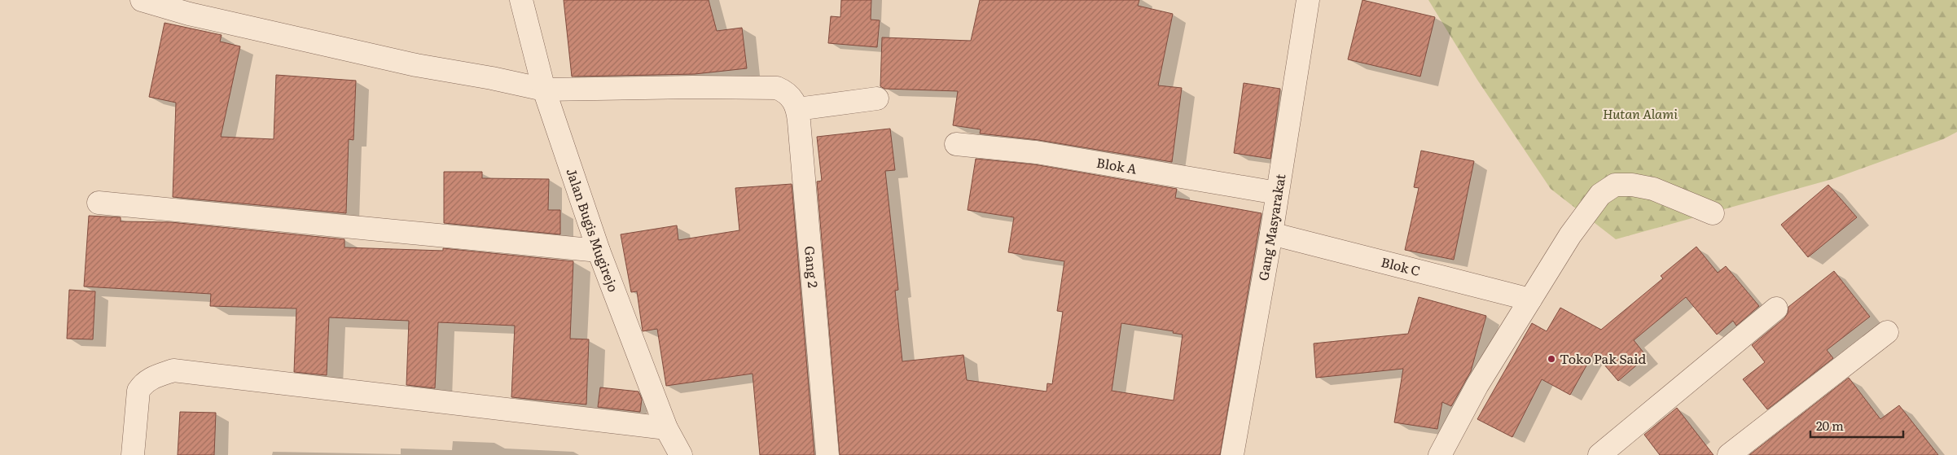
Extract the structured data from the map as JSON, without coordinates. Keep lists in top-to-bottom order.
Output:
{
  "streets": {
    "street": [
      "Blok A",
      "Gang Masyarakat",
      "Jalan Bugis Mugirejo",
      "Blok C",
      "Gang 2"
    ]
  },
  "crossings": [
    ["Blok A", "Gang Masyarakat"],
    ["Gang Masyarakat", "Blok C"],
    ["Jalan Bugis Mugirejo", "Gang 2"]
  ],
  "parks": ["Hutan Alami"],
  "places": ["Toko Pak Said"],
  "scale_bar": "20 m"
}
